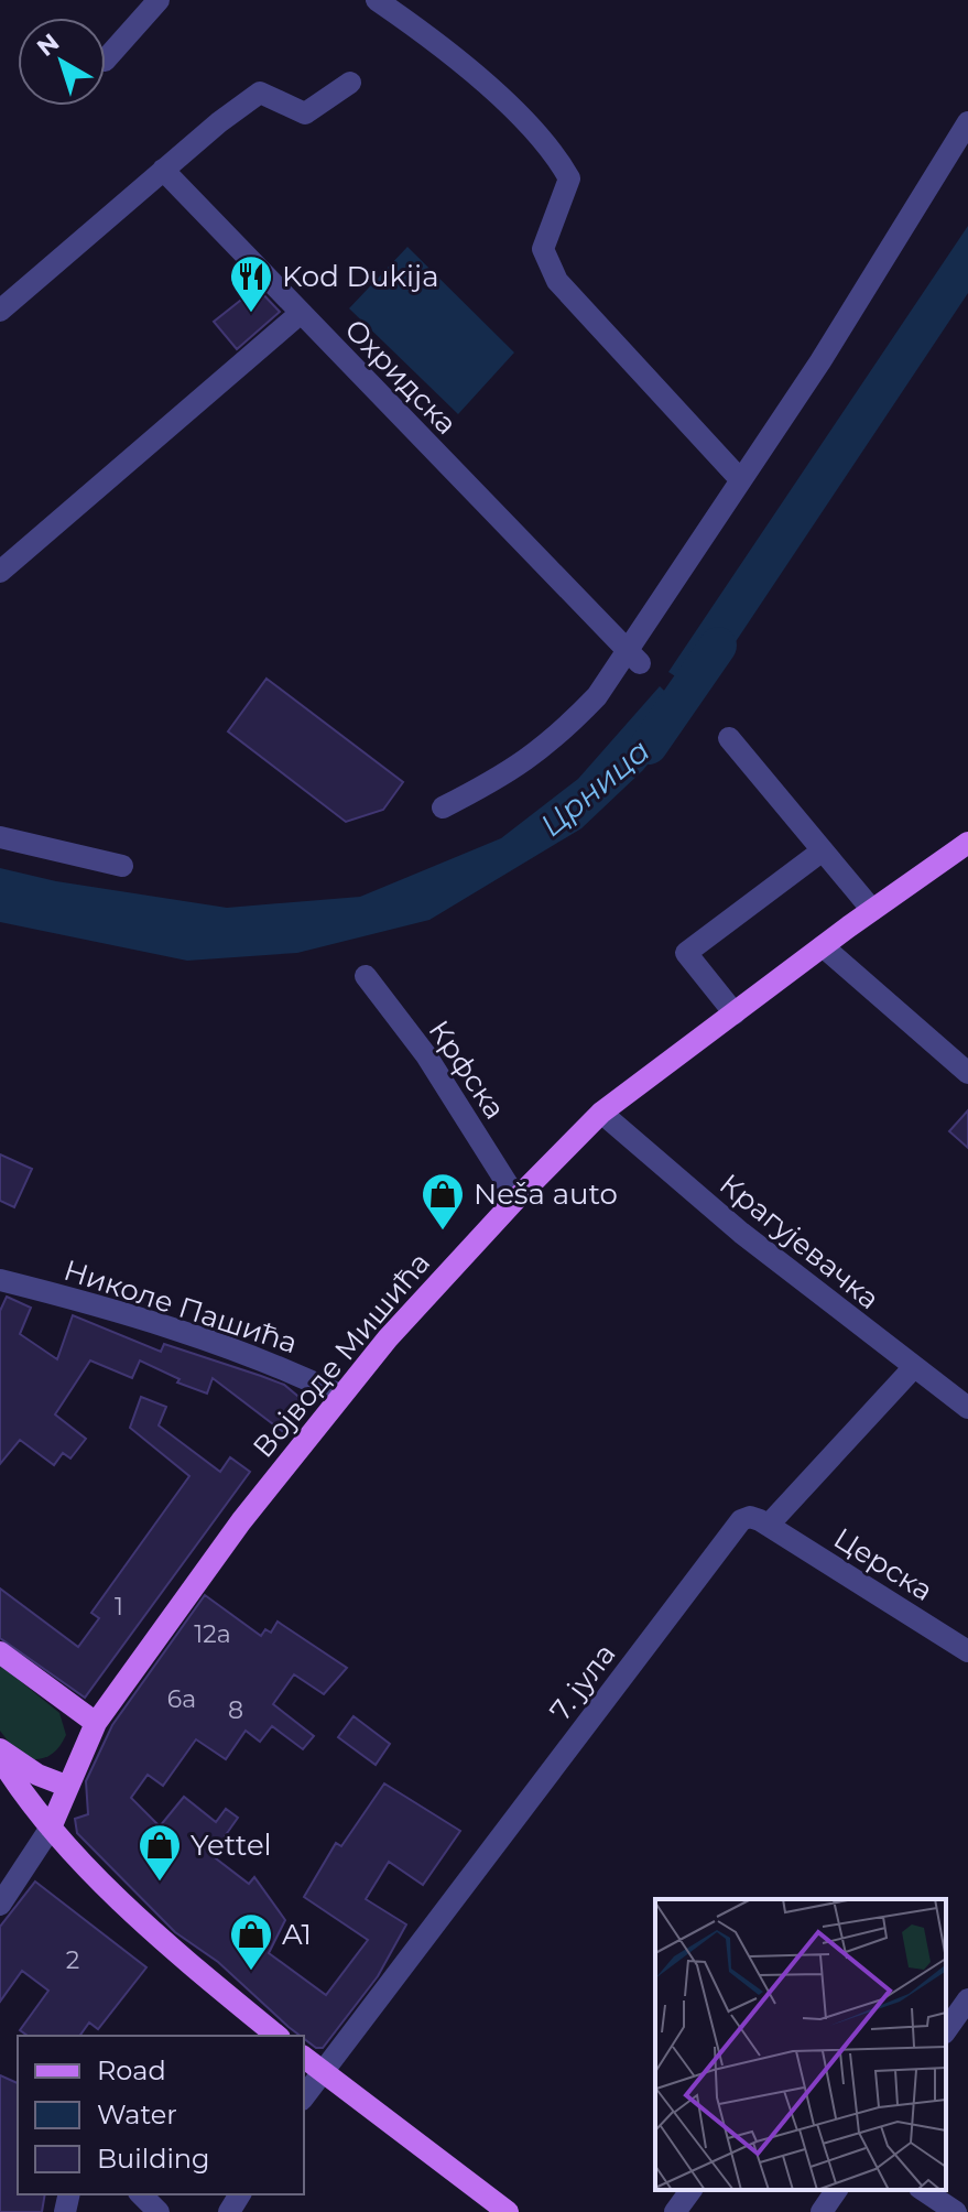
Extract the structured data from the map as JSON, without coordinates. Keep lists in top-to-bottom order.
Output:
{
  "streets": {
    "main road": ["Војводе Мишића"],
    "street": [
      "Охридска",
      "Крфска",
      "Крагујевачка",
      "Николе Пашића",
      "Церска",
      "7. јула"
    ]
  },
  "crossings": [
    ["Крфска", "Војводе Мишића"],
    ["Крагујевачка", "Војводе Мишића"],
    ["Николе Пашића", "Војводе Мишића"],
    ["Церска", "7. јула"]
  ],
  "water": ["Црница"],
  "places": {
    "restaurant": ["Kod Dukija"],
    "shop": ["Neša auto", "Yettel", "A1"]
  },
  "house_numbers": [
    "1",
    "12a",
    "6a",
    "8",
    "2"
  ],
  "legend": ["Road", "Water", "Building"],
  "north": "top left"
}
